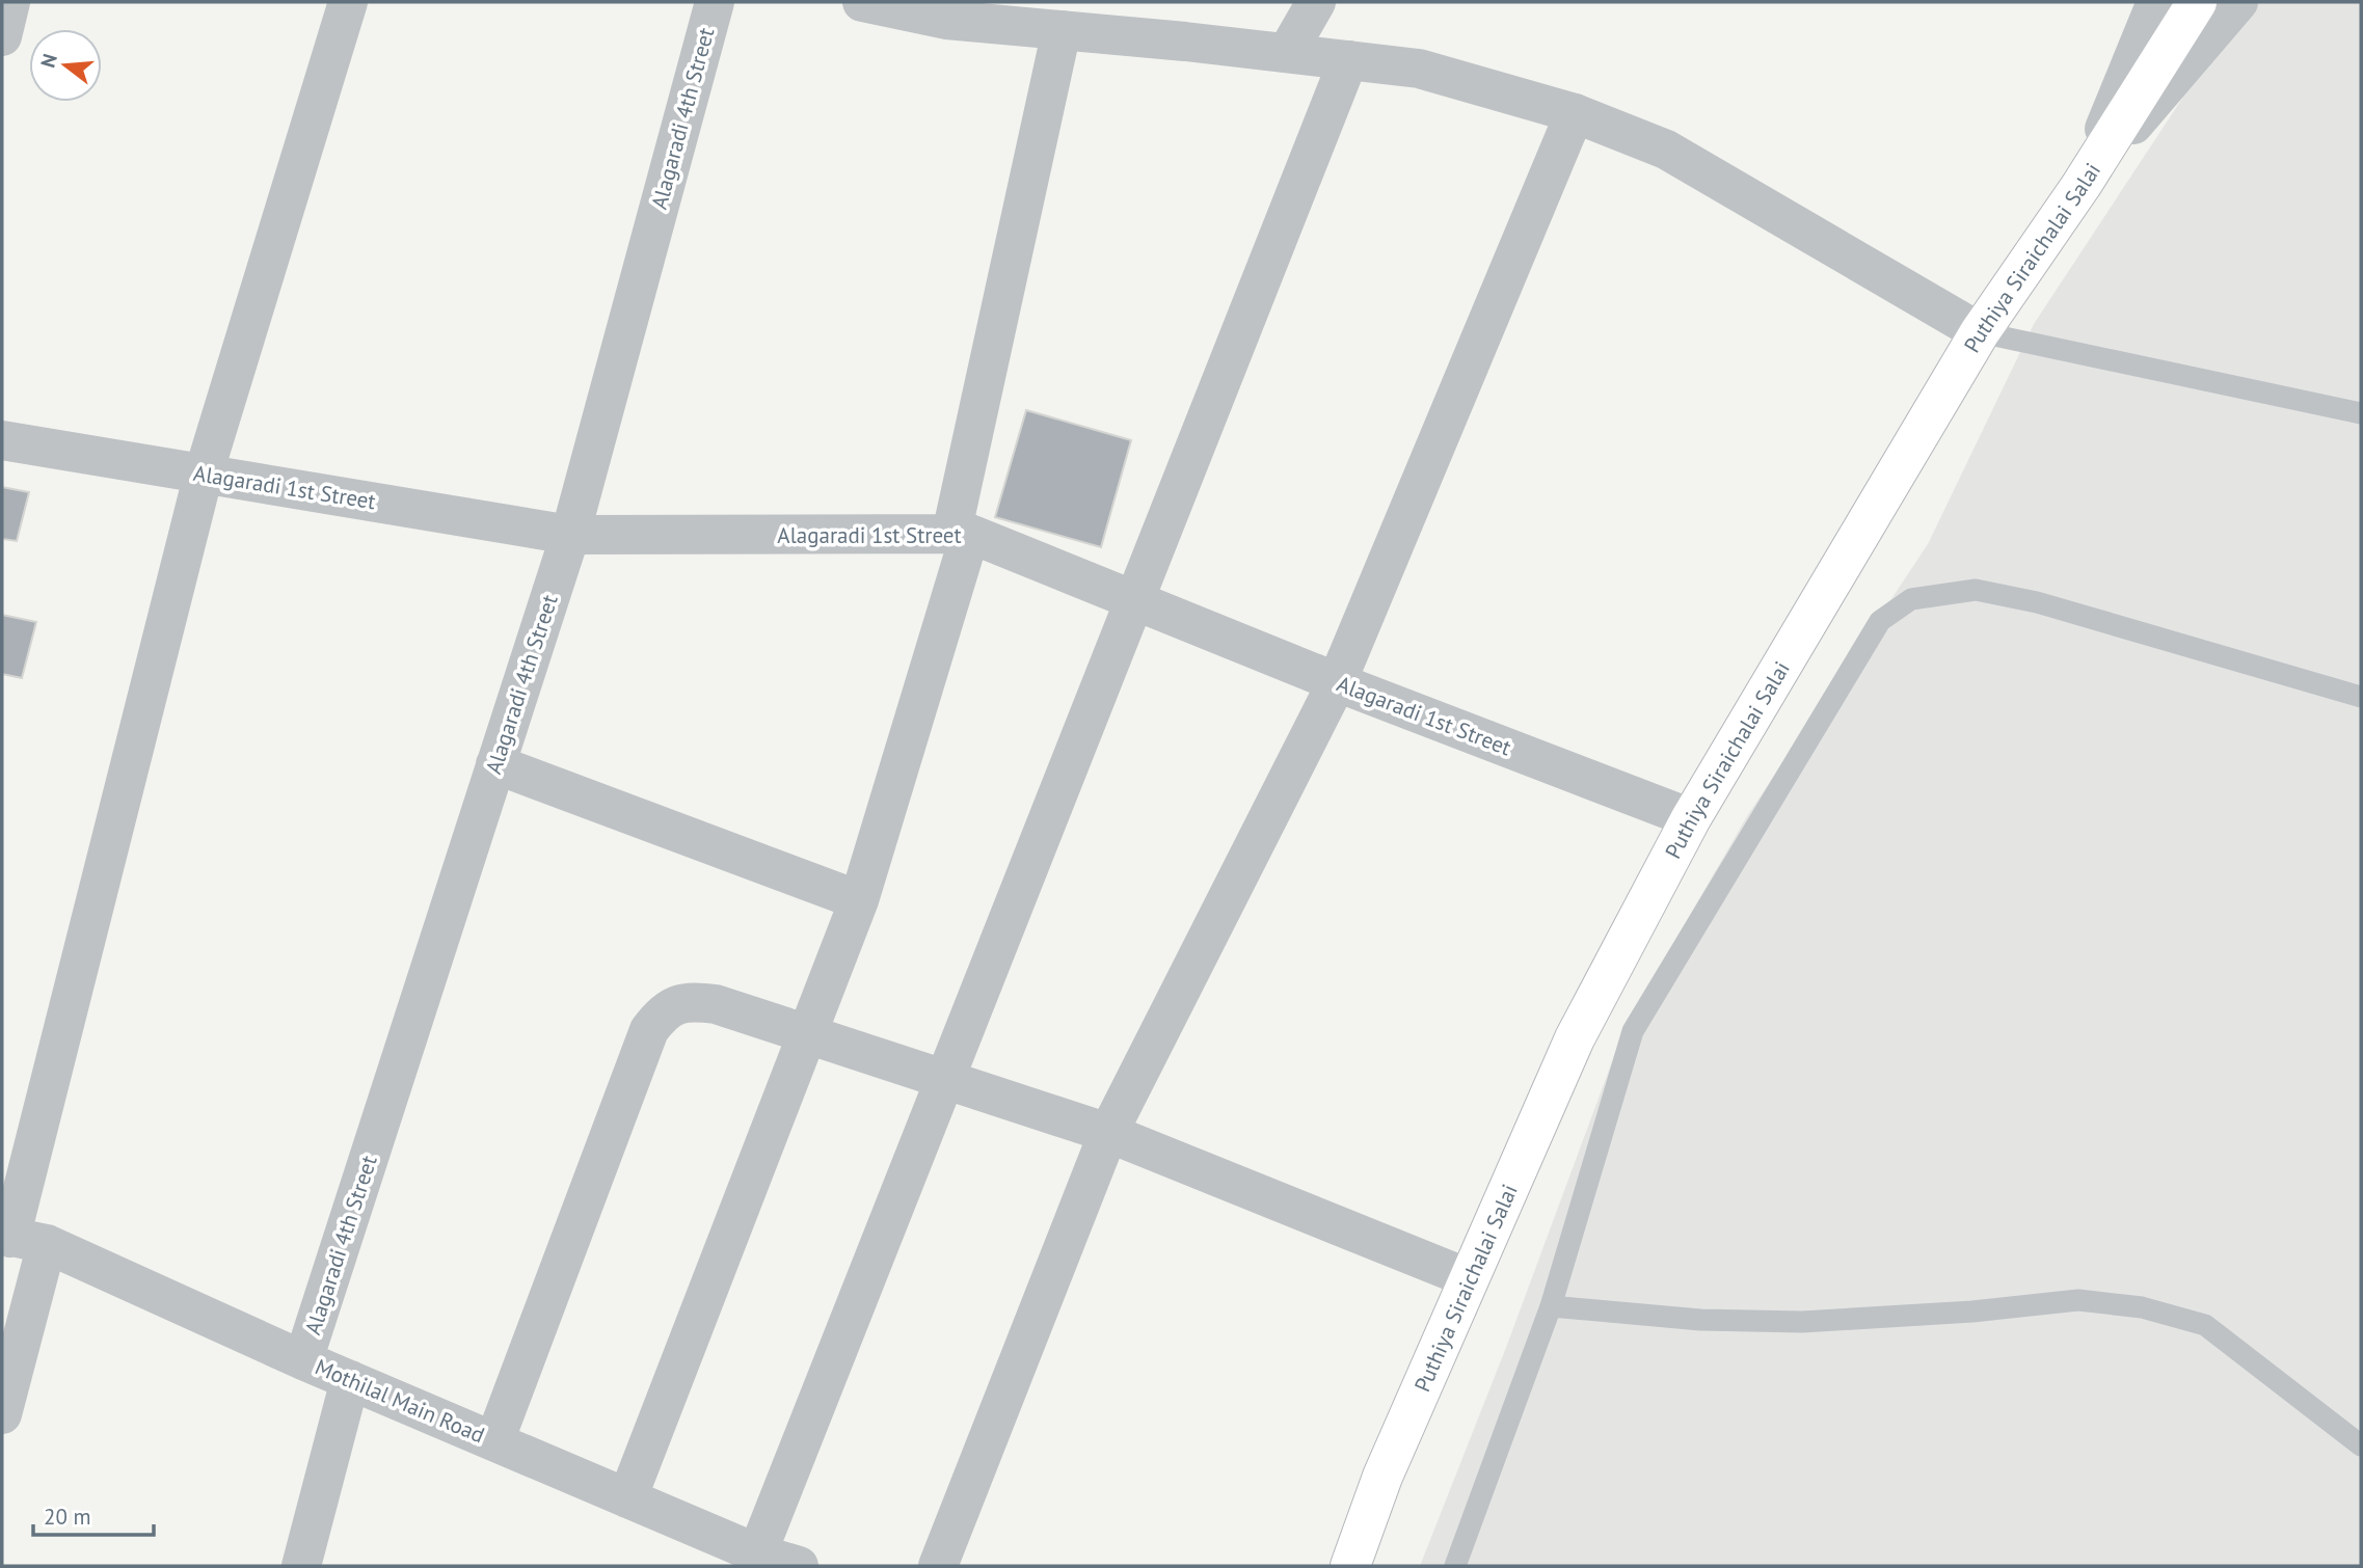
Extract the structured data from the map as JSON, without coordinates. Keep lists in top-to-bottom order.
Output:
{
  "streets": {
    "main road": ["Puthiya Siraichalai Salai"],
    "street": ["Alagaradi 4th Street", "Alagaradi 1st Street", "Mothilal Main Road"]
  },
  "crossings": [
    ["Alagaradi 4th Street", "Alagaradi 1st Street"],
    ["Alagaradi 4th Street", "Mothilal Main Road"],
    ["Puthiya Siraichalai Salai", "Alagaradi 1st Street"]
  ],
  "scale_bar": "20 m",
  "north": "left"
}
